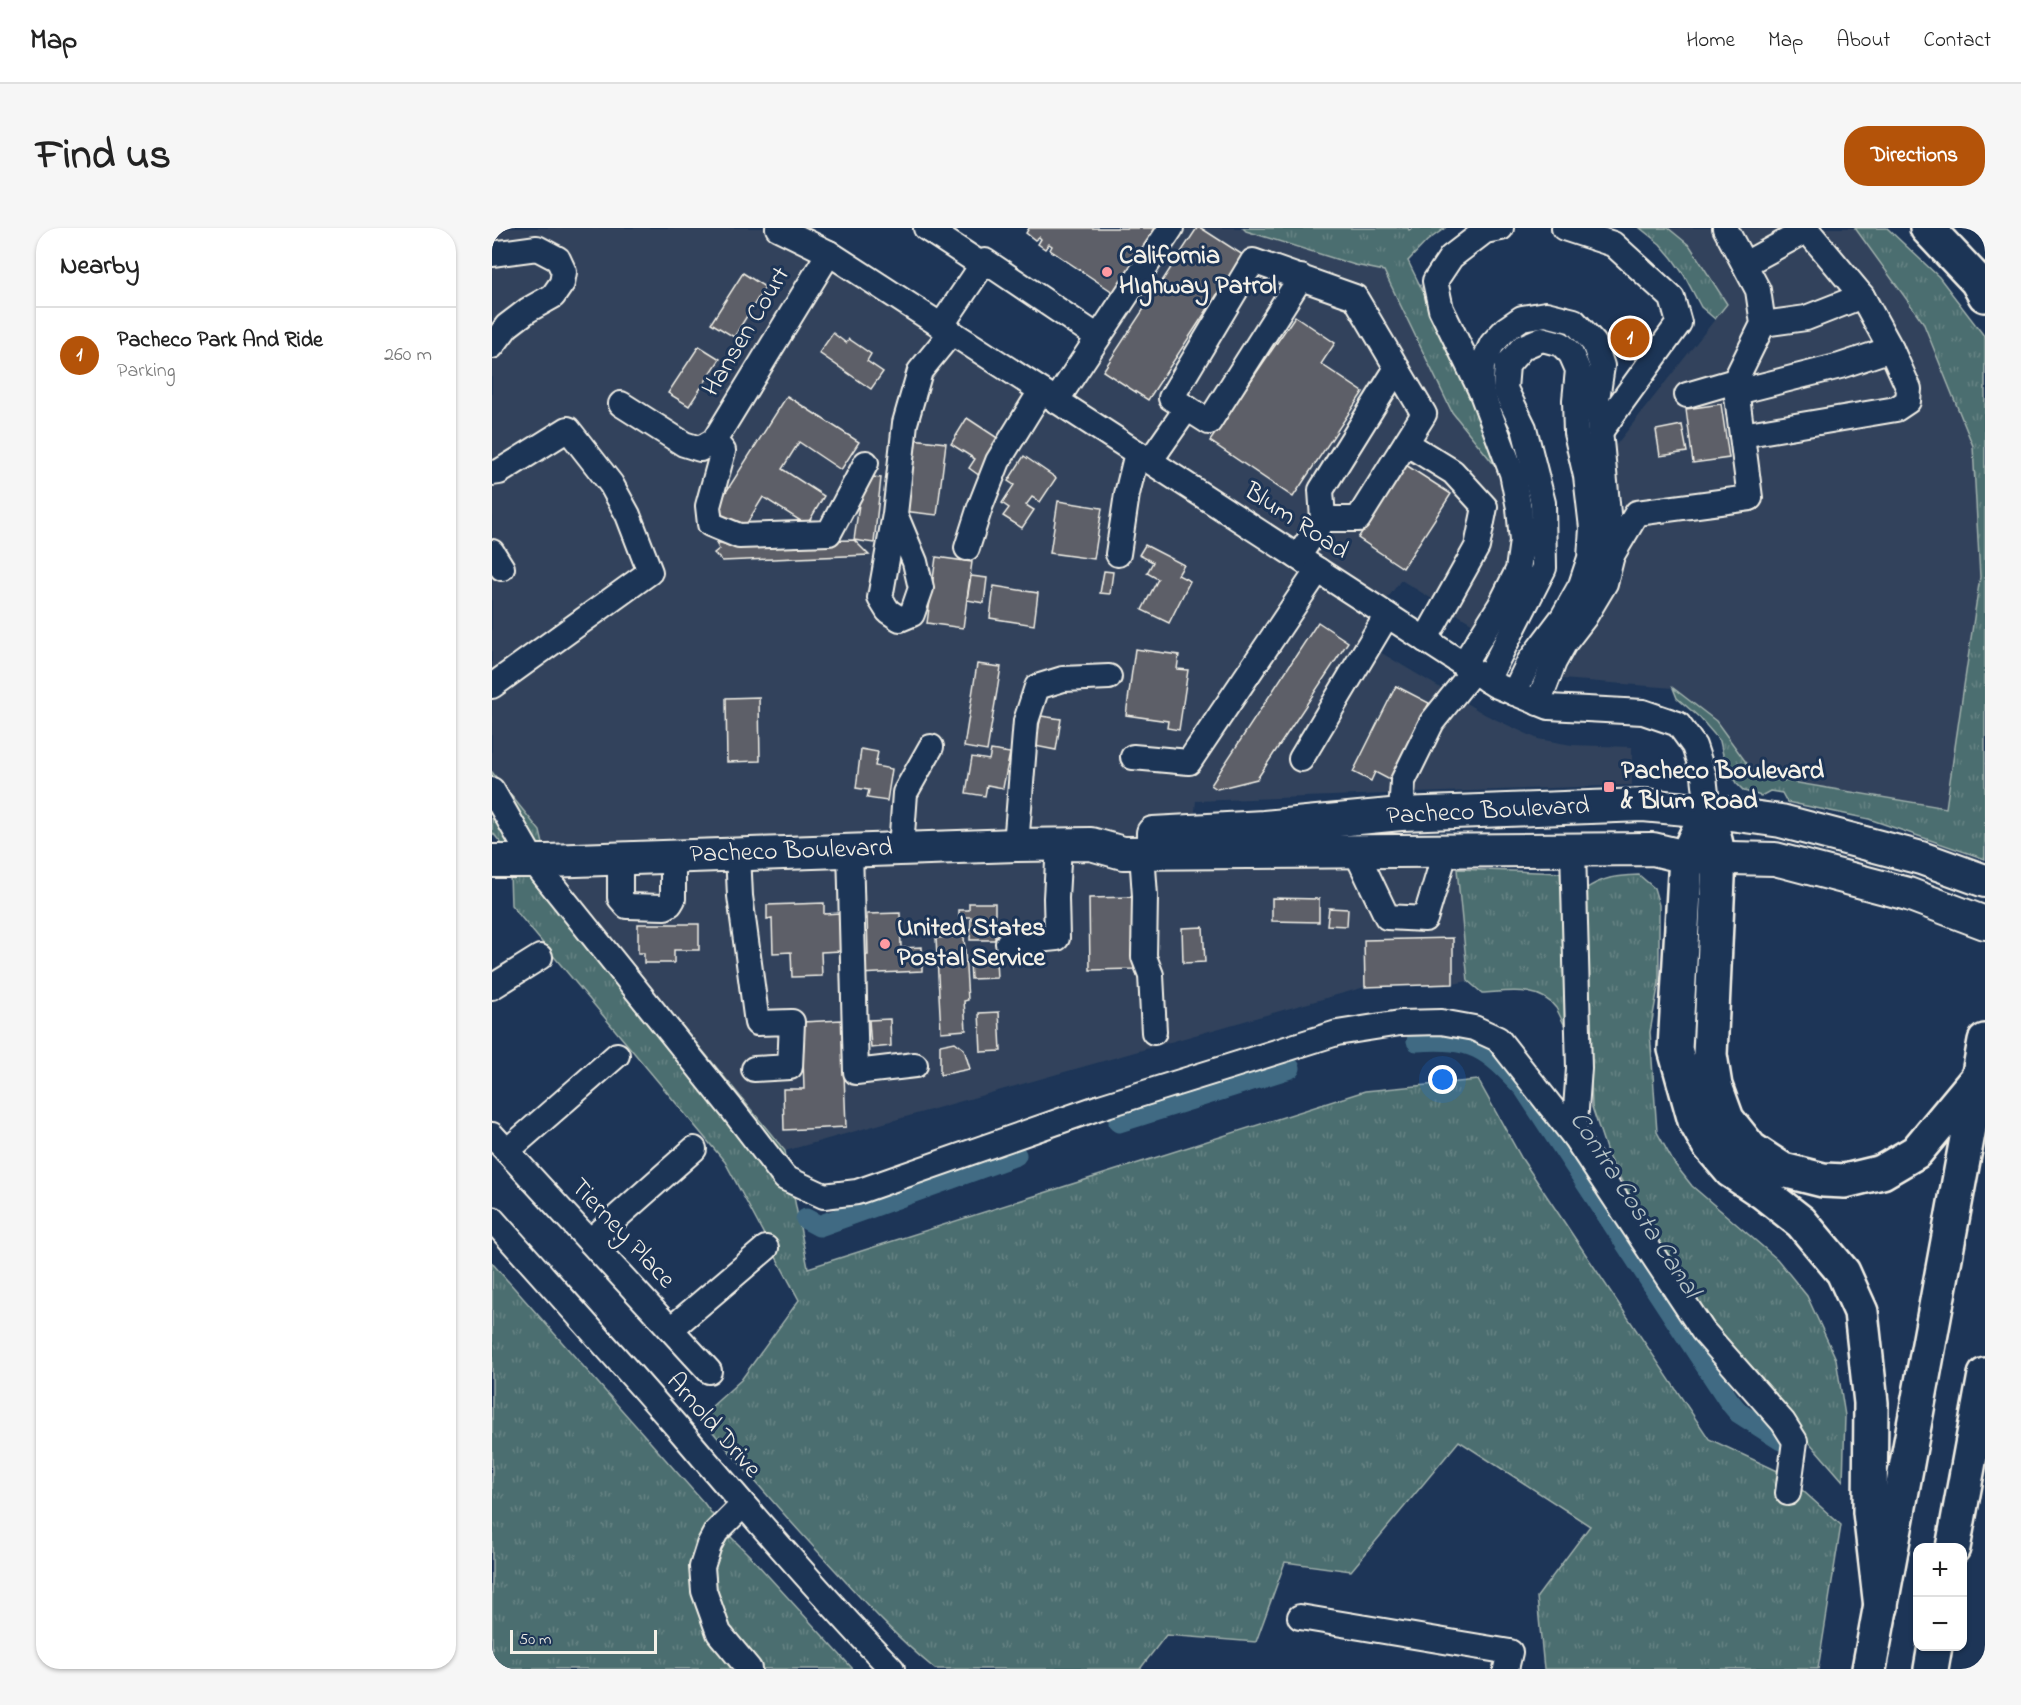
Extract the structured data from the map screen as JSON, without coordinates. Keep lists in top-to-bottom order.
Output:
{
  "streets": {
    "main road": ["Pacheco Boulevard"],
    "street": [
      "Hansen Court",
      "Blum Road",
      "Tierney Place",
      "Arnold Drive"
    ]
  },
  "crossings": [
    ["Hansen Court", "Blum Road"],
    ["Blum Road", "Pacheco Boulevard"]
  ],
  "water": ["Contra Costa Canal"],
  "places": {
    "other": ["California HIghway Patrol", "United States Postal Service"],
    "transit": ["Pacheco Boulevard & Blum Road"]
  },
  "scale_bar": "50 m",
  "page": {
    "header": "Map",
    "nav": [
      "Home",
      "Map",
      "About",
      "Contact"
    ],
    "title": "Find us",
    "buttons": "Directions",
    "heading": "Nearby",
    "list": [
      {
        "mark": "1",
        "name": "Pacheco Park And Ride",
        "note": "Parking",
        "value": "260 m"
      }
    ],
    "pins": "1",
    "map_buttons": ["+", "−"],
    "scale": "50 m"
  }
}
